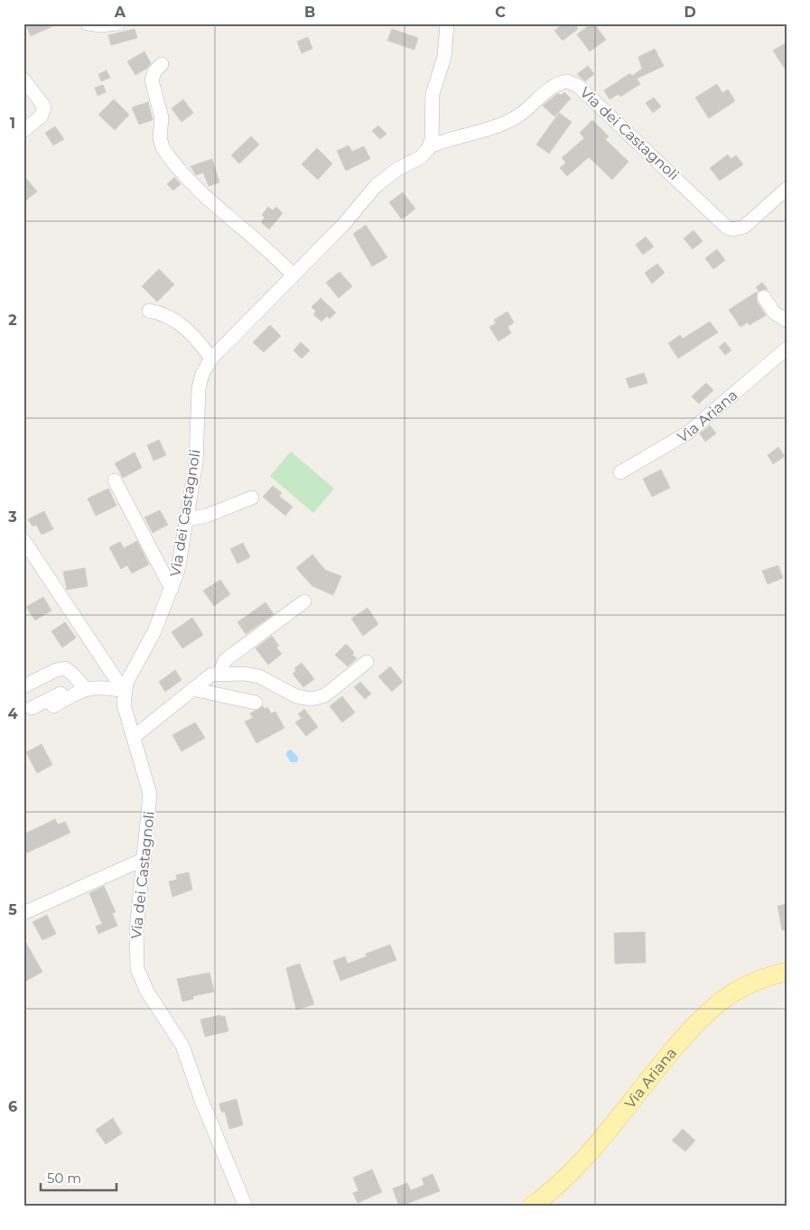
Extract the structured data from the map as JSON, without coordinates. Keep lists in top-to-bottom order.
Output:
{
  "streets": {
    "main road": ["Via Ariana"],
    "street": ["Via dei Castagnoli"]
  },
  "scale_bar": "50 m",
  "grid": {
    "columns": [
      "A",
      "B",
      "C",
      "D"
    ],
    "rows": [
      "1",
      "2",
      "3",
      "4",
      "5",
      "6"
    ]
  }
}
